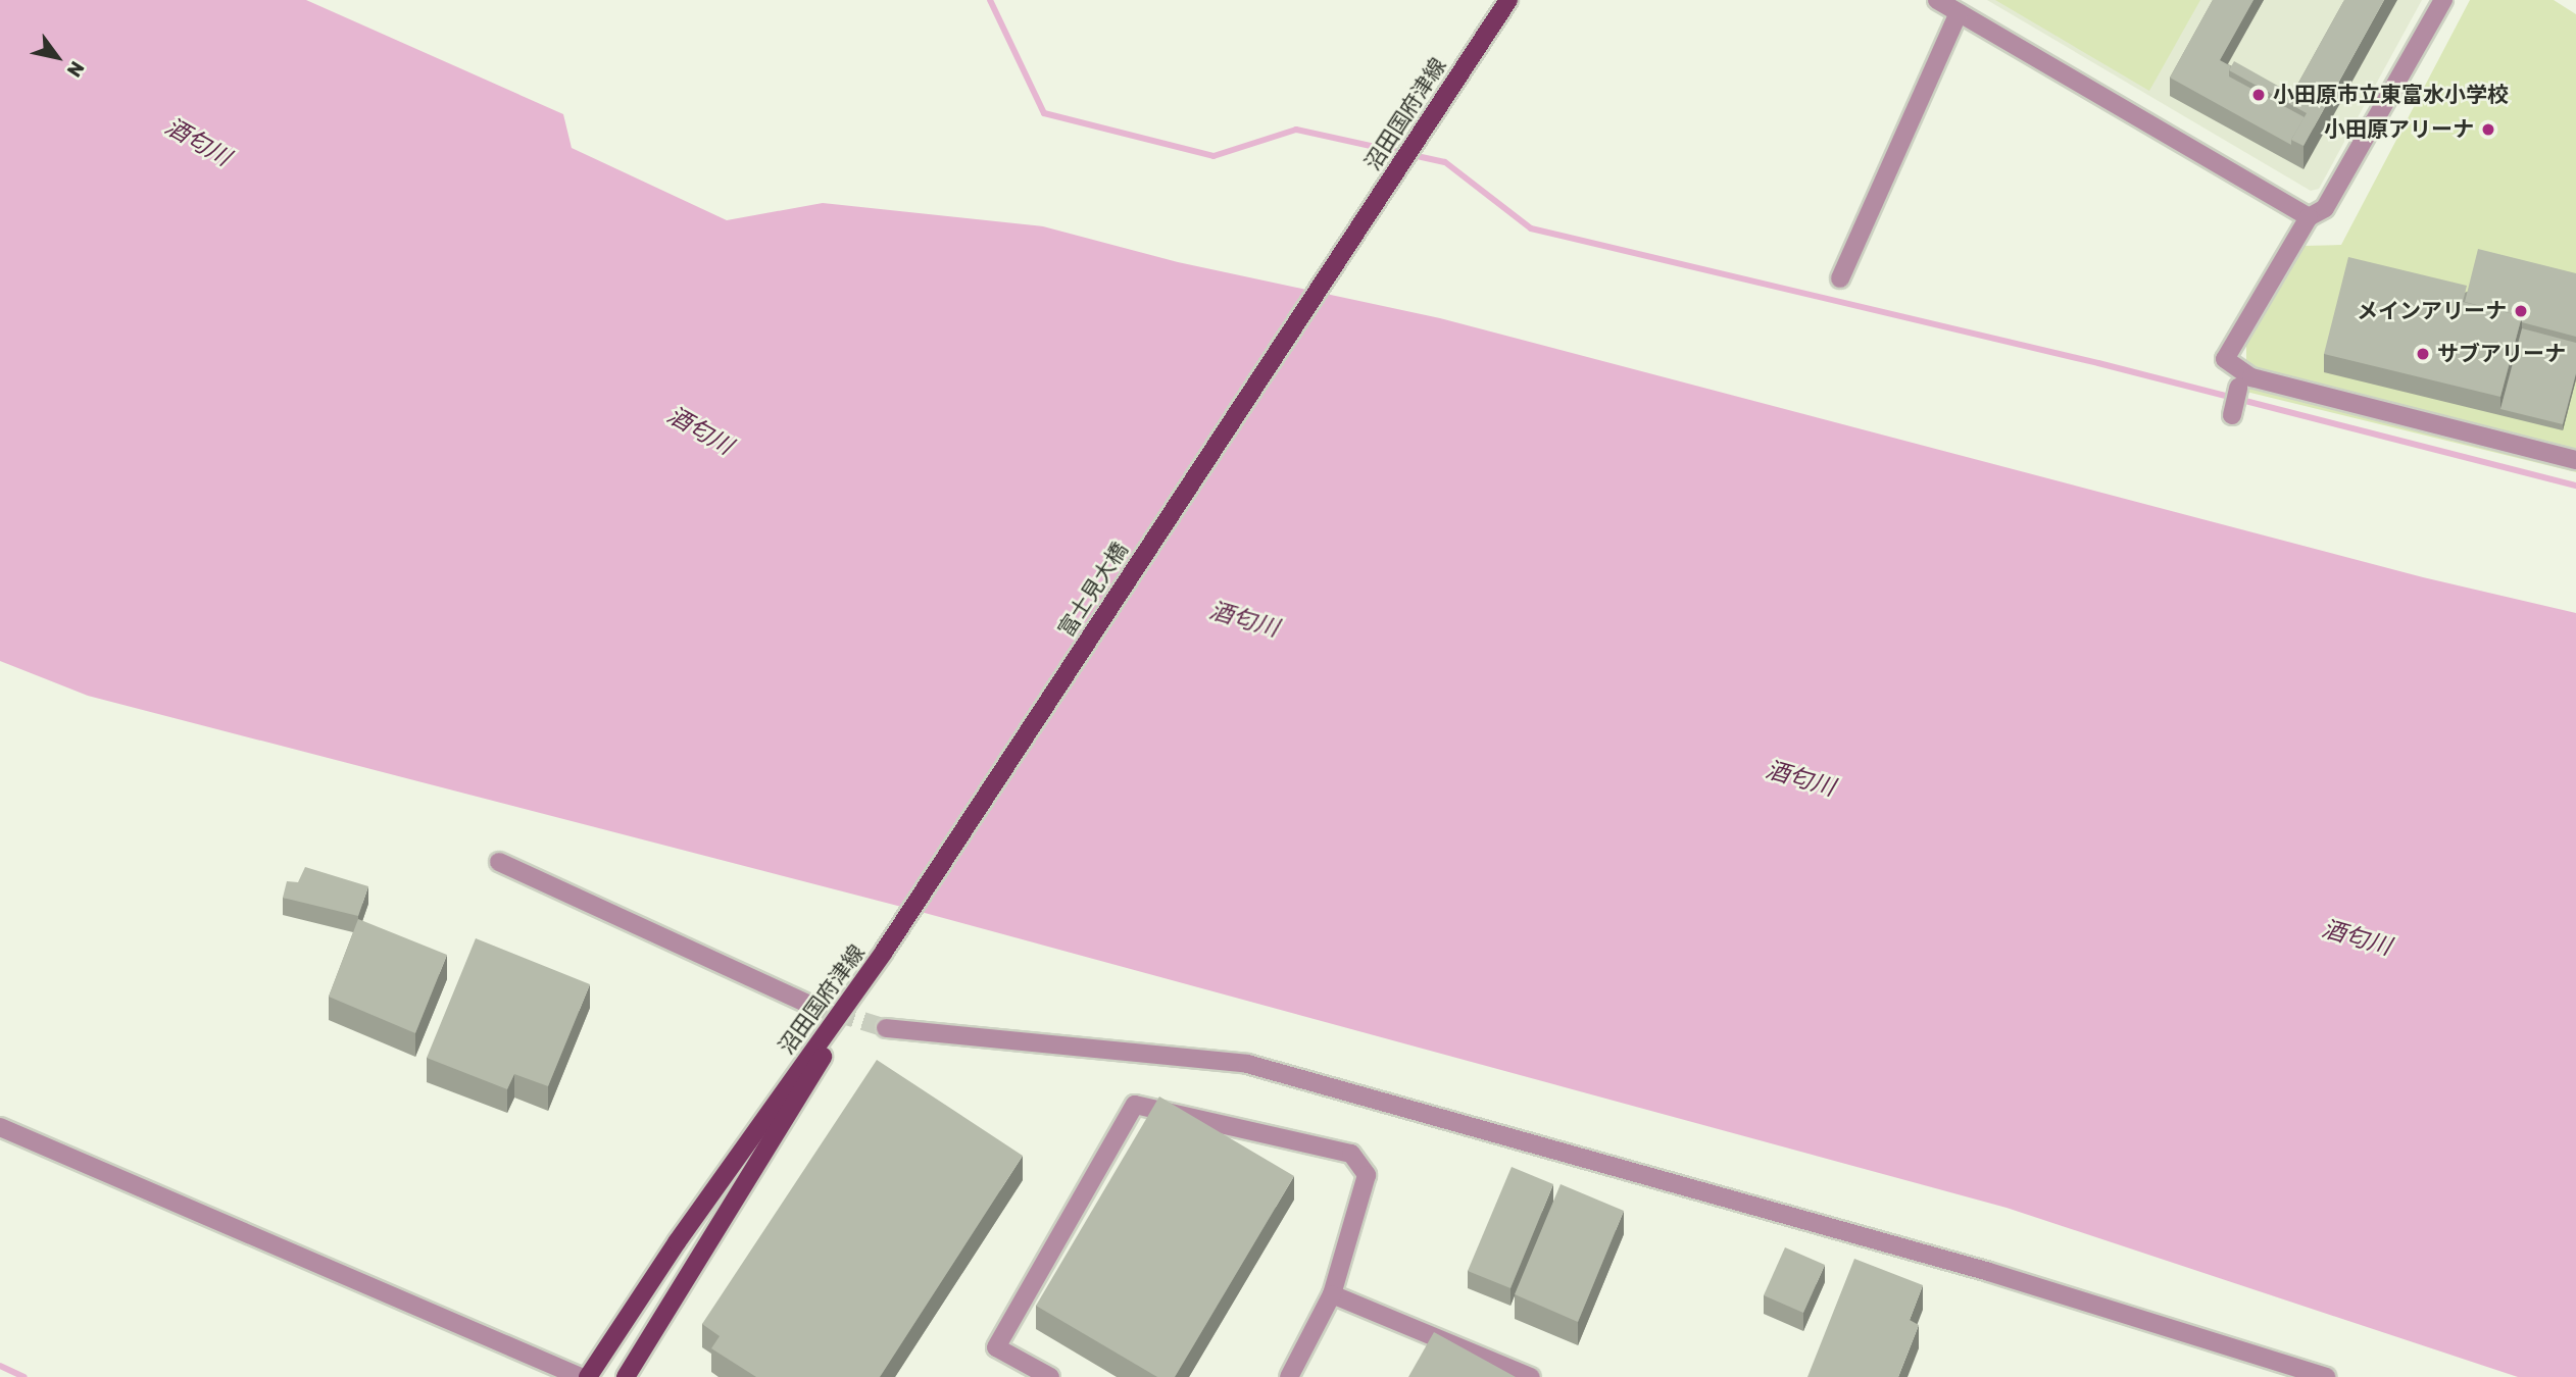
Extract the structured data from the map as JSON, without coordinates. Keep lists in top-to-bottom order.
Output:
{
  "streets": {
    "main road": ["沼田国府津線", "富士見大橋"]
  },
  "crossings": [
    ["沼田国府津線", "富士見大橋"]
  ],
  "water": ["酒匂川"],
  "places": [
    "小田原市立東富水小学校",
    "小田原アリーナ",
    "メインアリーナ",
    "サブアリーナ"
  ],
  "north": "bottom right"
}
